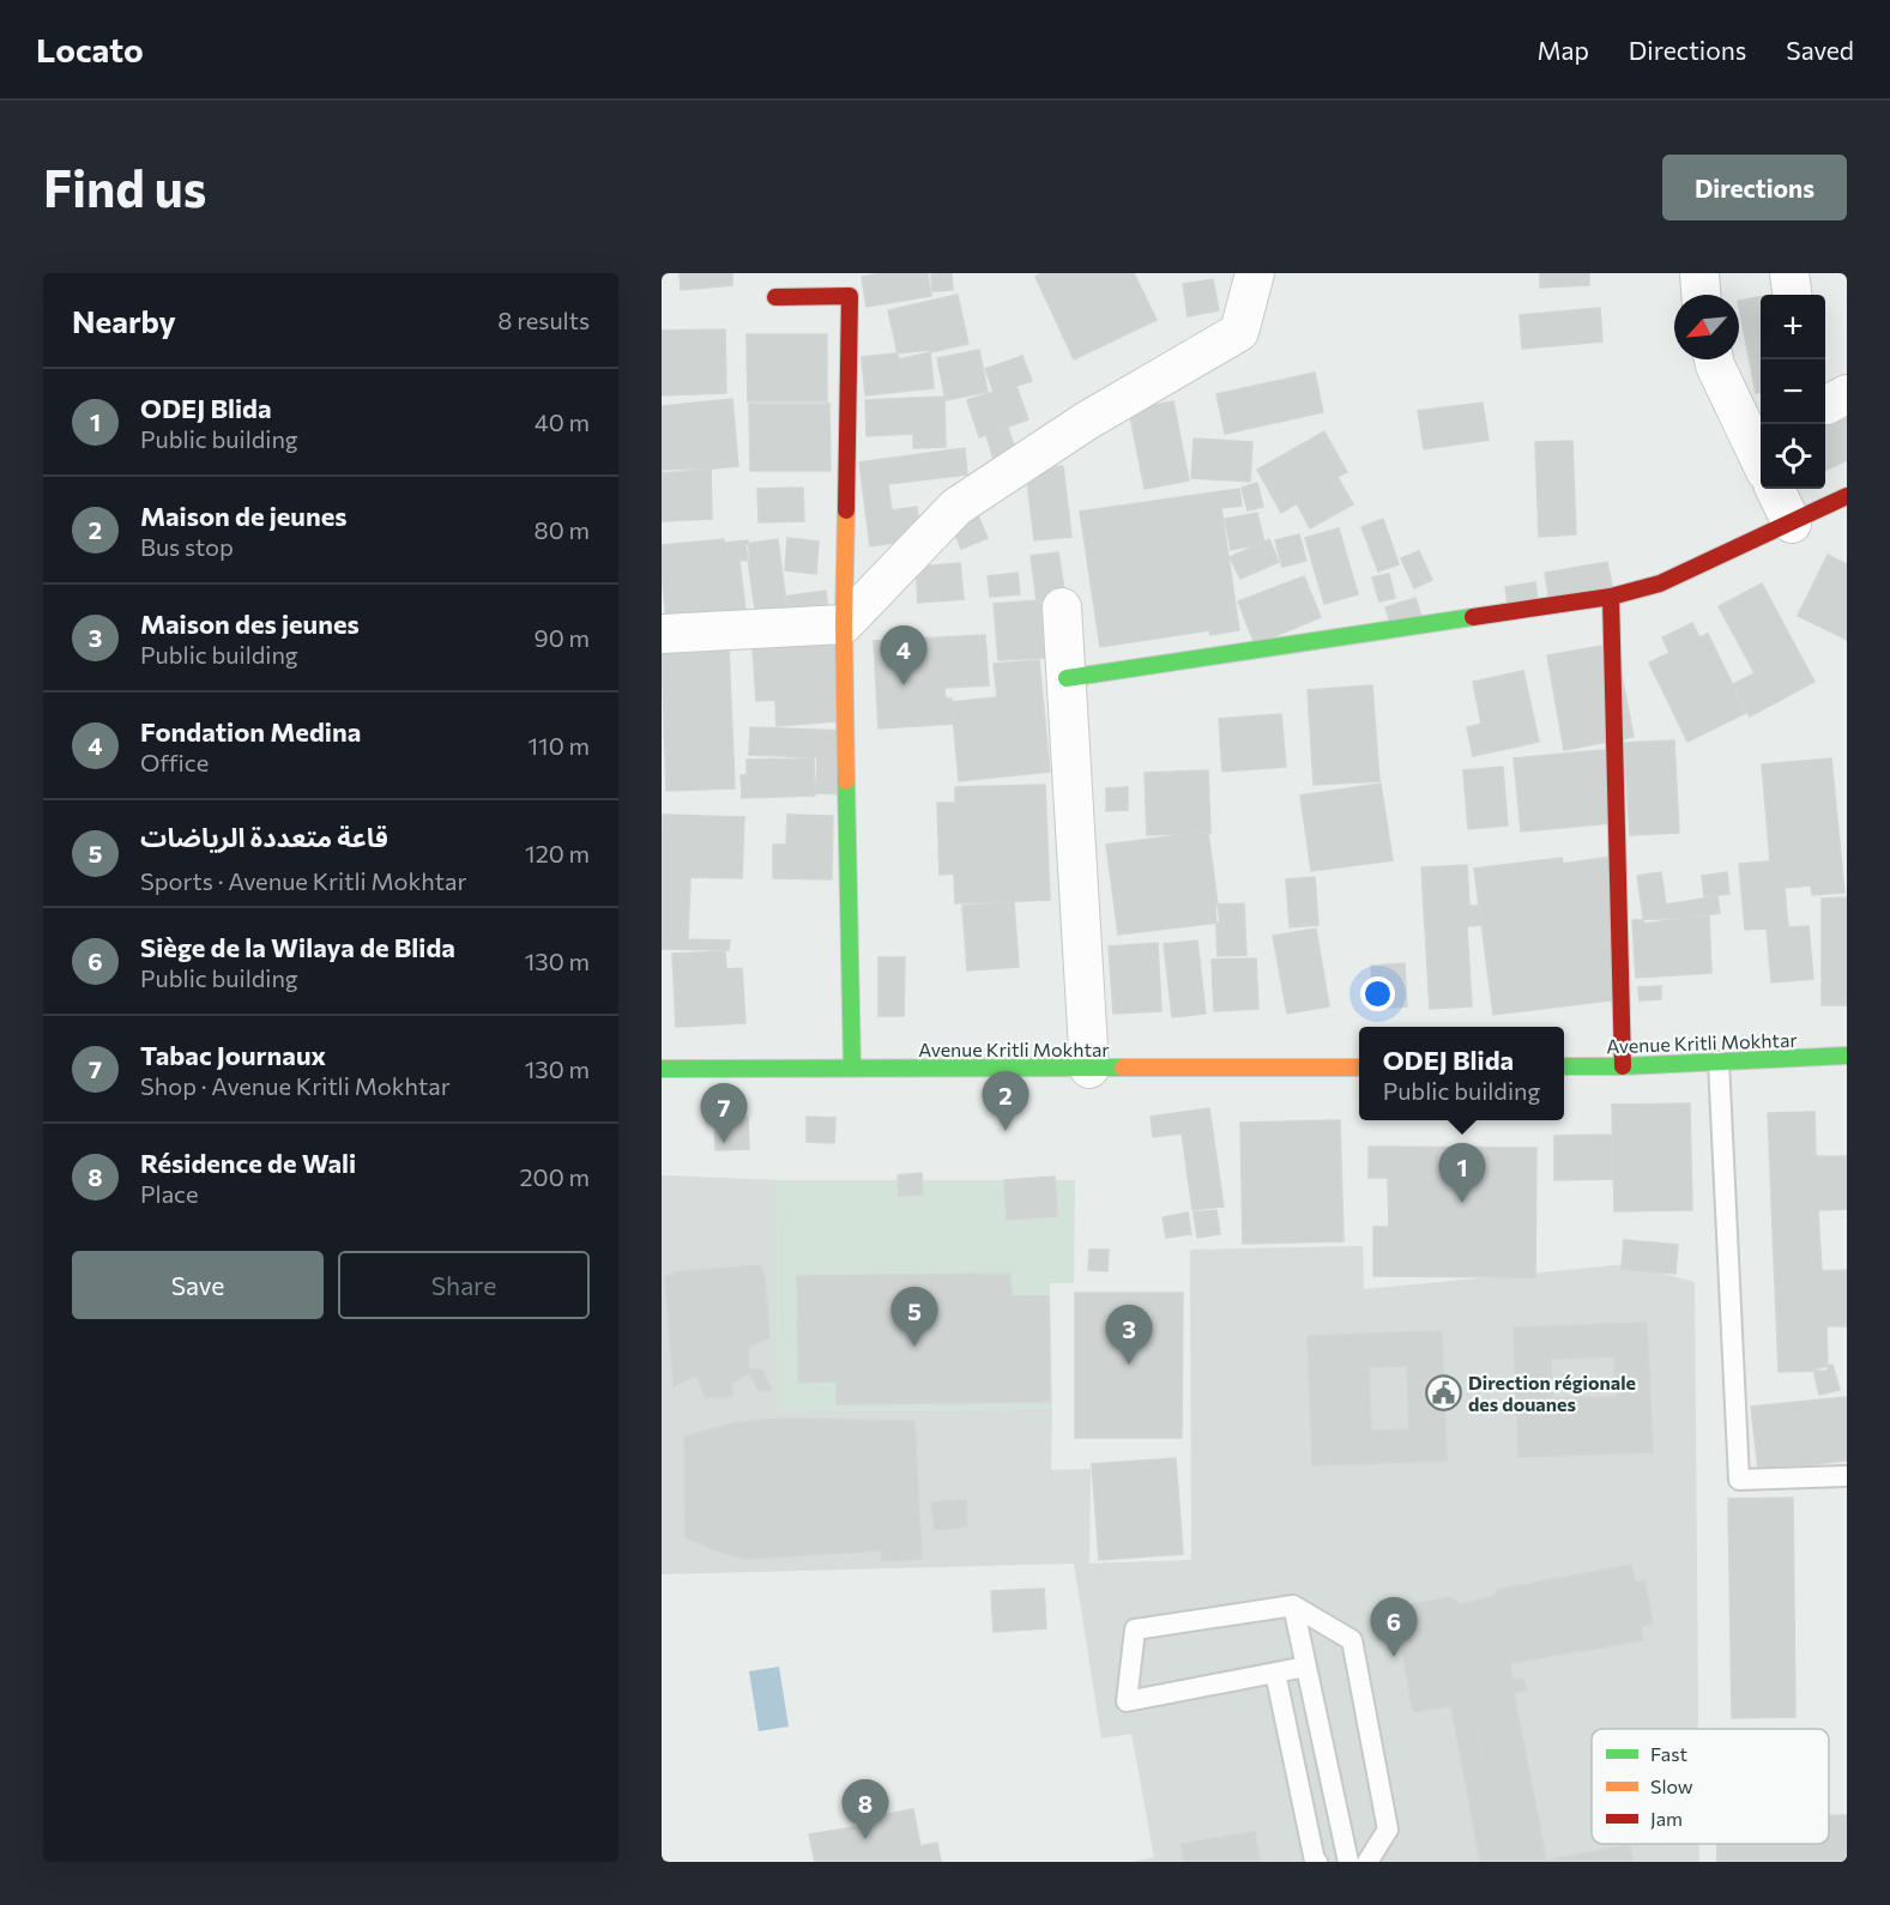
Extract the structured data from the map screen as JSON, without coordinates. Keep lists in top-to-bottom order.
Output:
{
  "streets": {
    "street": ["Avenue Kritli Mokhtar"]
  },
  "places": {
    "public building": ["Direction régionale des douanes"]
  },
  "legend": ["Fast", "Slow", "Jam"],
  "north": "bottom left",
  "page": {
    "header": "Locato",
    "nav": ["Map", "Directions", "Saved"],
    "buttons": [
      "Directions",
      ["Save", "Share"]
    ],
    "title": "Find us",
    "heading": ["Nearby", "8 results"],
    "map_buttons": ["+", "−"],
    "list": [
      {
        "mark": "1",
        "name": "ODEJ Blida",
        "note": "Public building",
        "value": "40 m"
      },
      {
        "mark": "2",
        "name": "Maison de jeunes",
        "note": "Bus stop",
        "value": "80 m"
      },
      {
        "mark": "3",
        "name": "Maison des jeunes",
        "note": "Public building",
        "value": "90 m"
      },
      {
        "mark": "4",
        "name": "Fondation Medina",
        "note": "Office",
        "value": "110 m"
      },
      {
        "mark": "5",
        "name": "قاعة متعددة الرياضات",
        "note": "Sports · Avenue Kritli Mokhtar",
        "value": "120 m"
      },
      {
        "mark": "6",
        "name": "Siège de la Wilaya de Blida",
        "note": "Public building",
        "value": "130 m"
      },
      {
        "mark": "7",
        "name": "Tabac Journaux",
        "note": "Shop · Avenue Kritli Mokhtar",
        "value": "130 m"
      },
      {
        "mark": "8",
        "name": "Résidence de Wali",
        "note": "Place",
        "value": "200 m"
      }
    ],
    "pins": [
      "4",
      "2",
      "7",
      "1",
      "5",
      "3",
      "6",
      "8"
    ],
    "popup": ["ODEJ Blida", "Public building"]
  }
}
